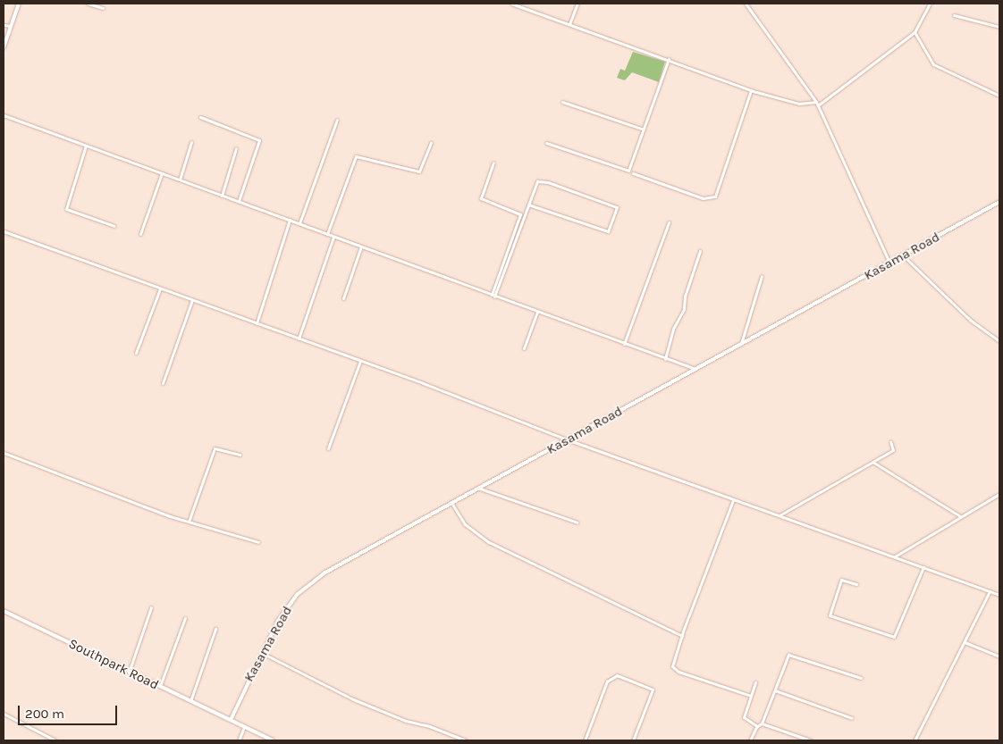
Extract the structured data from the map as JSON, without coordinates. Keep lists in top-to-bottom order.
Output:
{
  "streets": {
    "street": ["Kasama Road", "Southpark Road"]
  },
  "crossings": [
    ["Kasama Road", "Southpark Road"]
  ],
  "scale_bar": "200 m"
}
